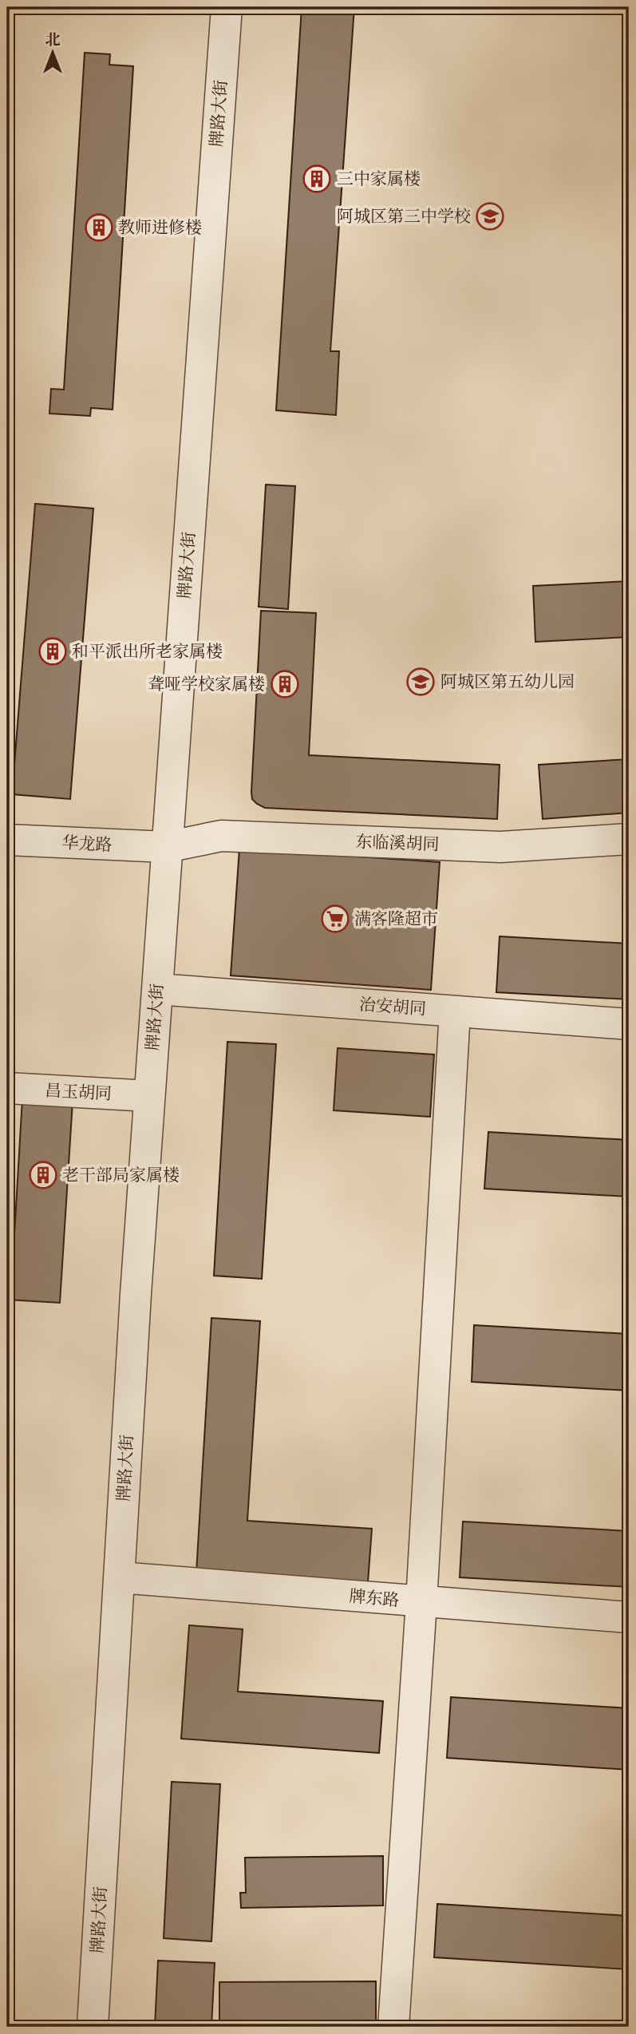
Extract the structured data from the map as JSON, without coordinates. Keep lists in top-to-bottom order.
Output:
{
  "streets": {
    "street": [
      "牌路大街",
      "东临溪胡同",
      "华龙路",
      "治安胡同",
      "昌玉胡同",
      "牌东路"
    ]
  },
  "crossings": [
    ["牌路大街", "东临溪胡同"],
    ["牌路大街", "华龙路"],
    ["牌路大街", "治安胡同"],
    ["牌路大街", "昌玉胡同"],
    ["牌路大街", "牌东路"],
    ["东临溪胡同", "华龙路"]
  ],
  "places": {
    "building": [
      "三中家属楼",
      "教师进修楼",
      "和平派出所老家属楼",
      "聋哑学校家属楼",
      "老干部局家属楼"
    ],
    "school or university": ["阿城区第三中学校", "阿城区第五幼儿园"],
    "supermarket": ["满客隆超市"]
  },
  "north": "top"
}
